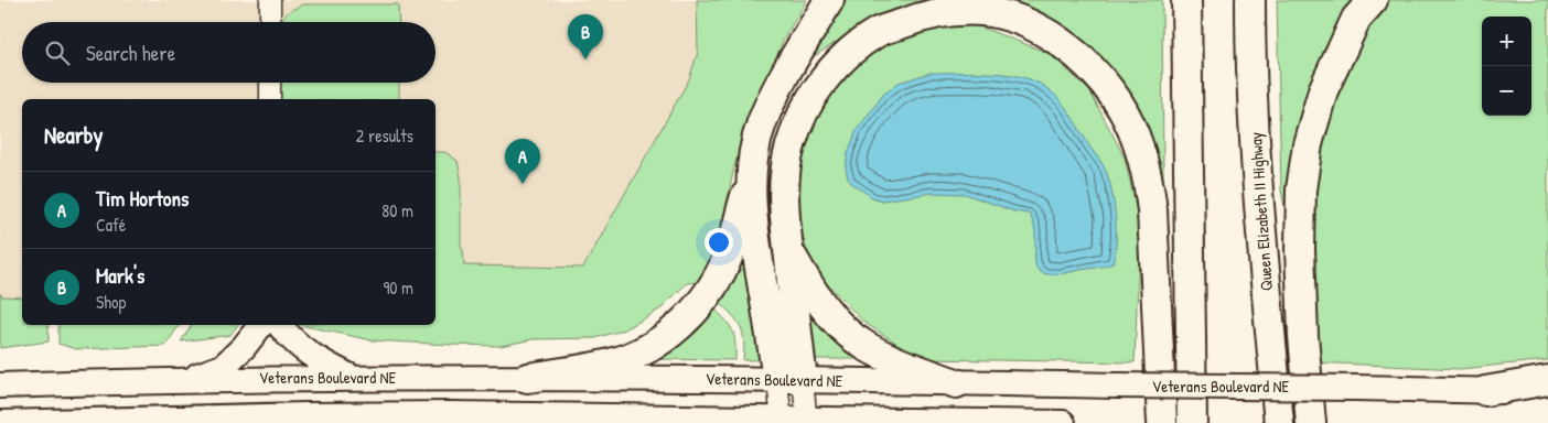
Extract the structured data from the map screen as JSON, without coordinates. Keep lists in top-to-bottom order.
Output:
{
  "streets": {
    "highway": ["Queen Elizabeth II Highway"],
    "main road": ["Veterans Boulevard NE"]
  },
  "page": {
    "pins": ["B", "A"],
    "map_buttons": ["+", "−"],
    "search": "Search here",
    "heading": ["Nearby", "2 results"],
    "list": [
      {
        "mark": "A",
        "name": "Tim Hortons",
        "note": "Café",
        "value": "80 m"
      },
      {
        "mark": "B",
        "name": "Mark's",
        "note": "Shop",
        "value": "90 m"
      }
    ]
  }
}
